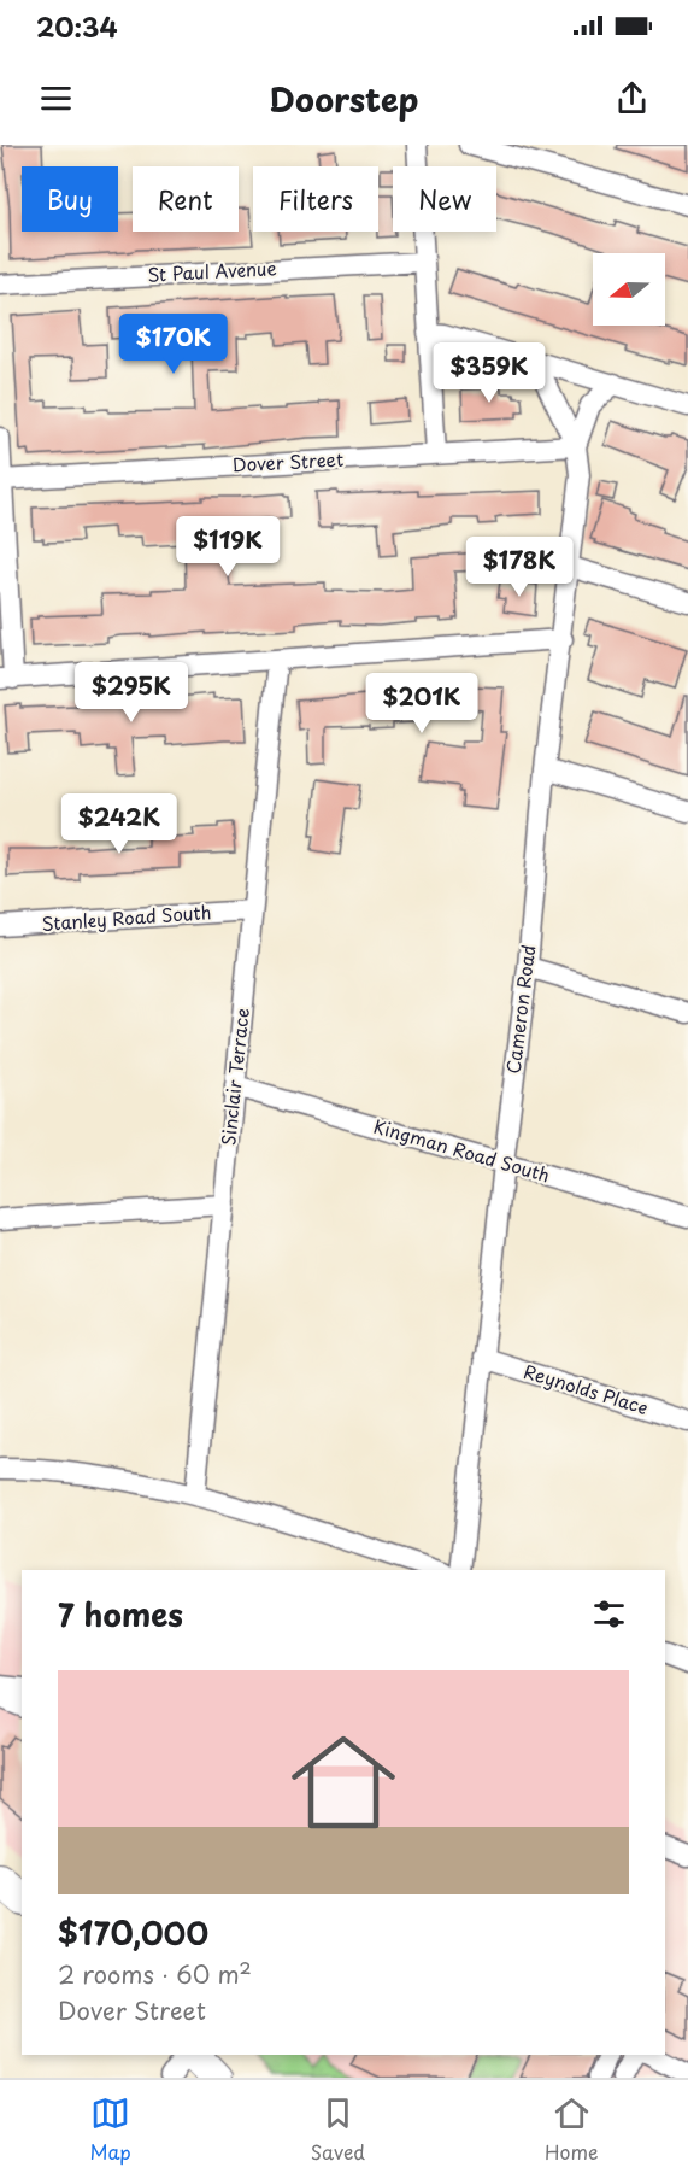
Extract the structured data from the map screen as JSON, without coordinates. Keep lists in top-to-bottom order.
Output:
{
  "streets": {
    "street": [
      "St Paul Avenue",
      "Dover Street",
      "Stanley Road South",
      "Cameron Road",
      "Sinclair Terrace",
      "Kingman Road South",
      "Reynolds Place"
    ]
  },
  "crossings": [
    ["Dover Street", "Cameron Road"],
    ["Stanley Road South", "Sinclair Terrace"],
    ["Cameron Road", "Kingman Road South"],
    ["Cameron Road", "Reynolds Place"],
    ["Sinclair Terrace", "Kingman Road South"]
  ],
  "north": "left",
  "page": {
    "status": "20:34",
    "header": "Doorstep",
    "chip": [
      "Buy",
      "Rent",
      "Filters",
      "New"
    ],
    "price": [
      "$170K",
      "$359K",
      "$119K",
      "$178K",
      "$295K",
      "$201K",
      "$242K"
    ],
    "heading": "7 homes",
    "list": [
      {
        "name": "$170,000",
        "note": "2 rooms · 60 m² · Dover Street"
      }
    ],
    "tabs": ["Map", "Saved", "Home"]
  }
}
